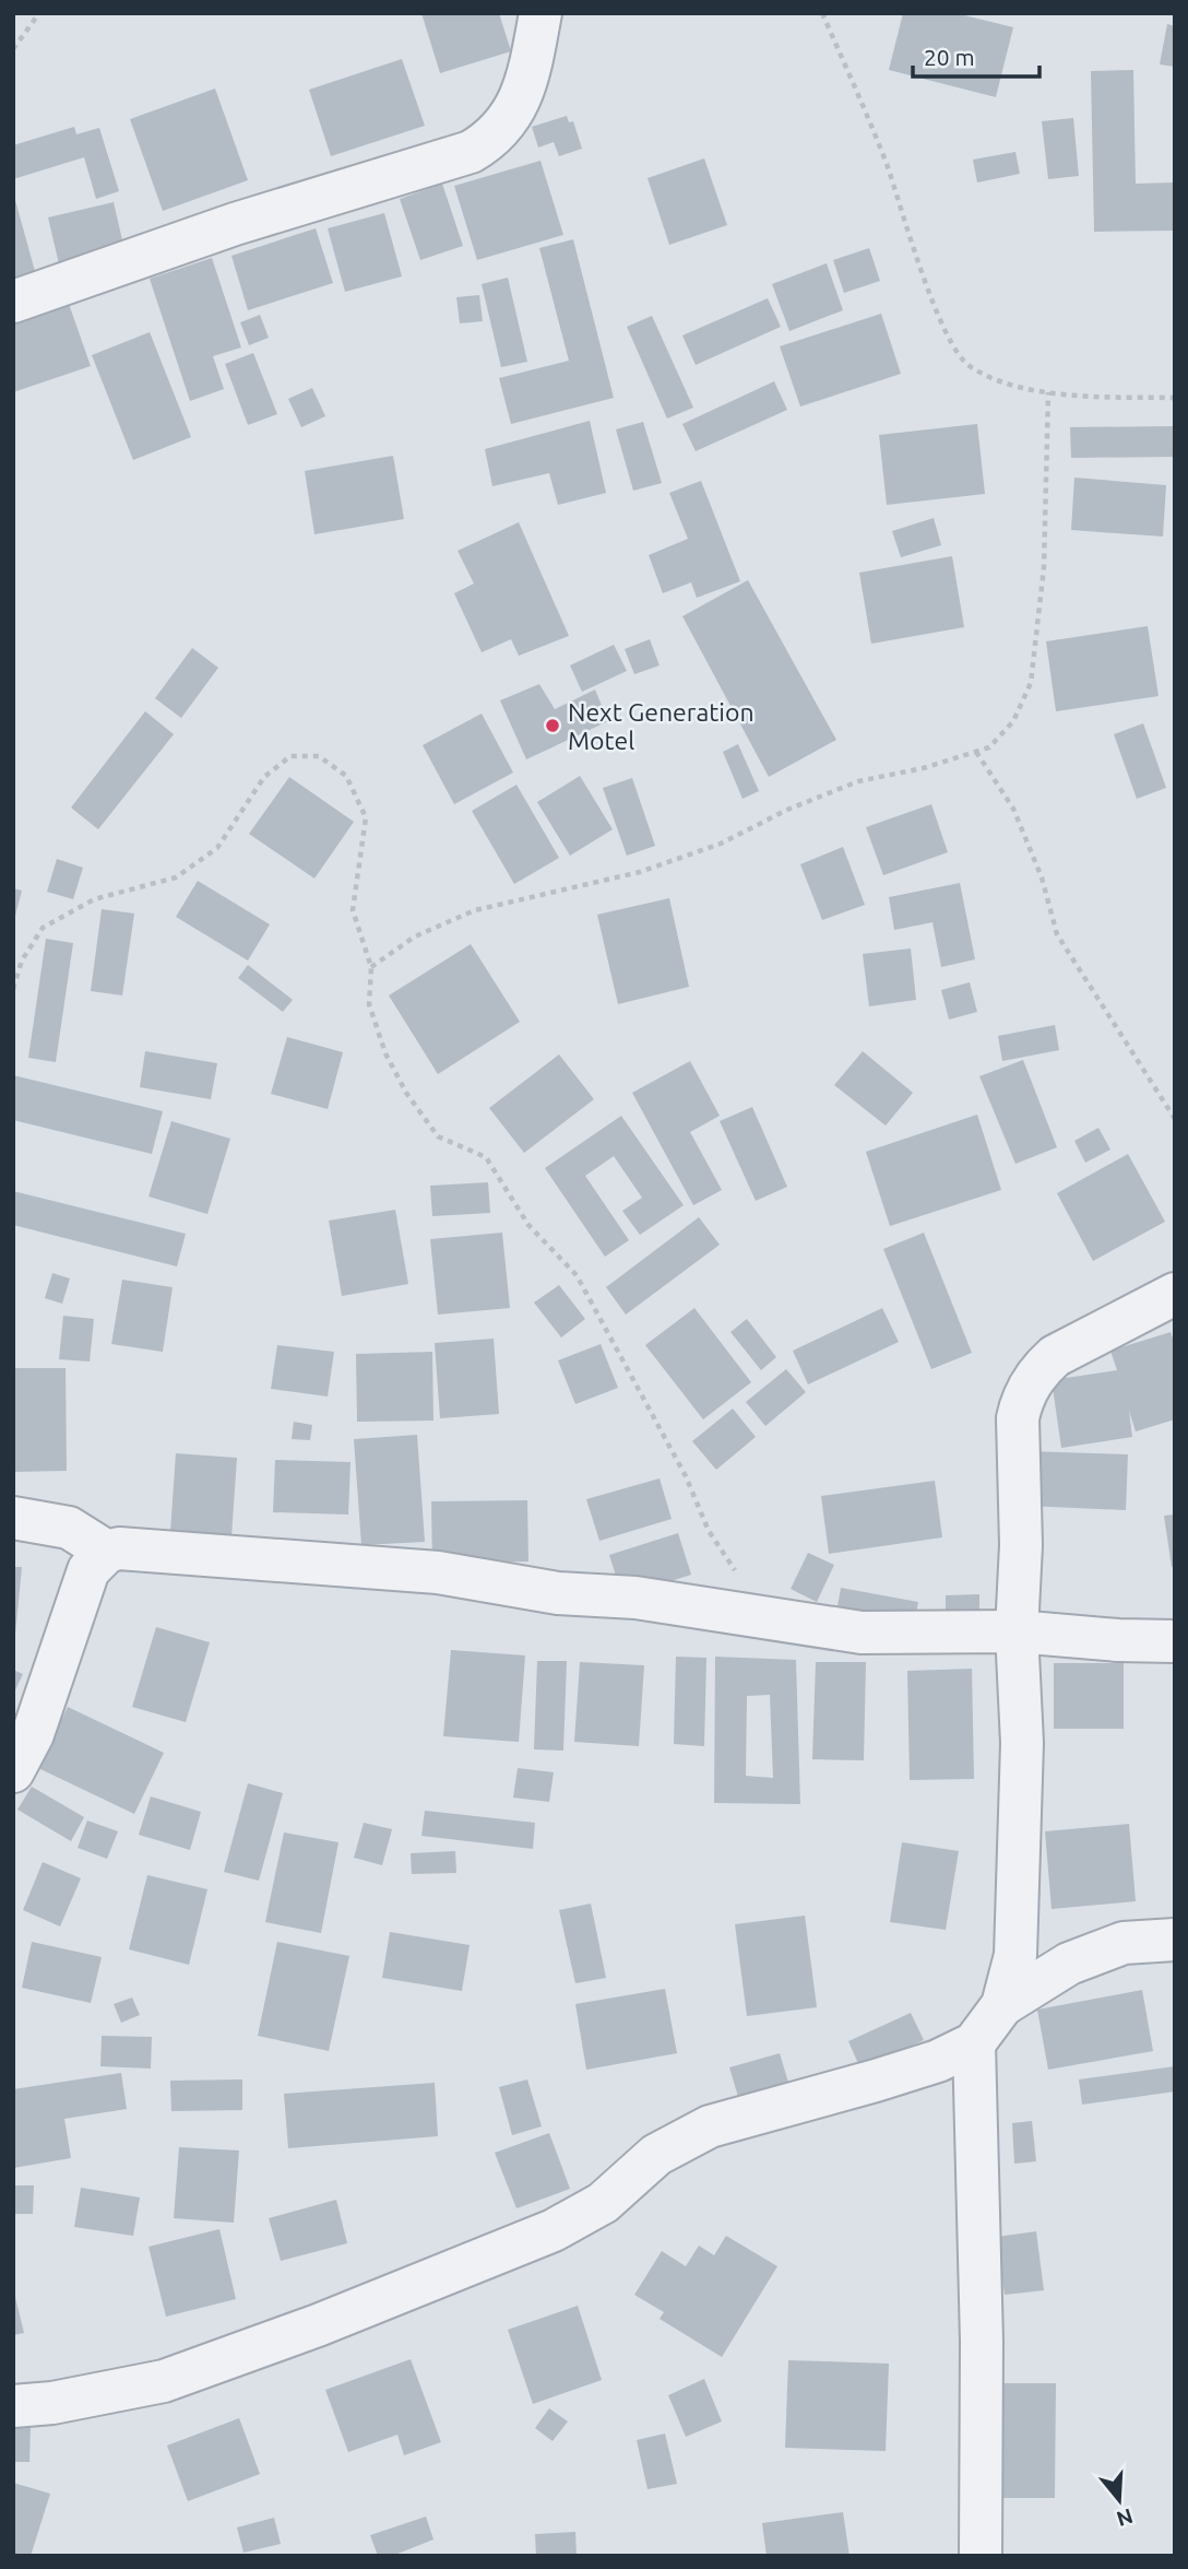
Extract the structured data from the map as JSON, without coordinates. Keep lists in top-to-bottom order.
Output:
{
  "places": ["Next Generation Motel"],
  "scale_bar": "20 m",
  "north": "bottom"
}
